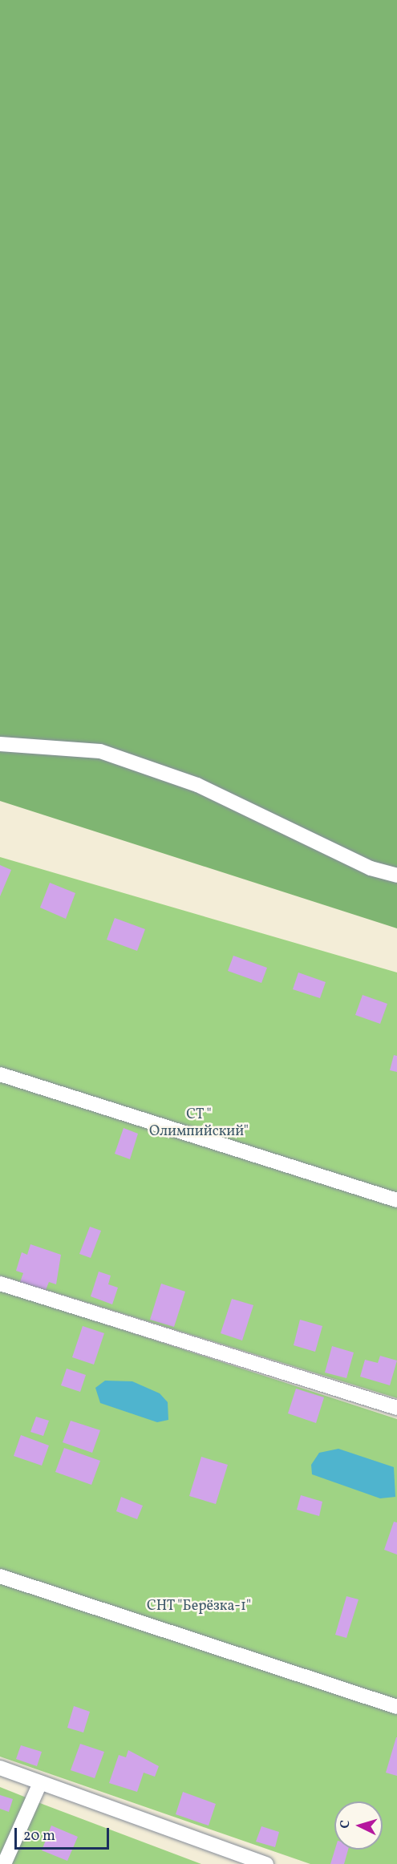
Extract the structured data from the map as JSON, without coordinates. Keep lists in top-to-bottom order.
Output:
{
  "parks": ["СТ \" Олимпийский\"", "СНТ \"Берёзка-1\""],
  "scale_bar": "20 m",
  "north": "left"
}
